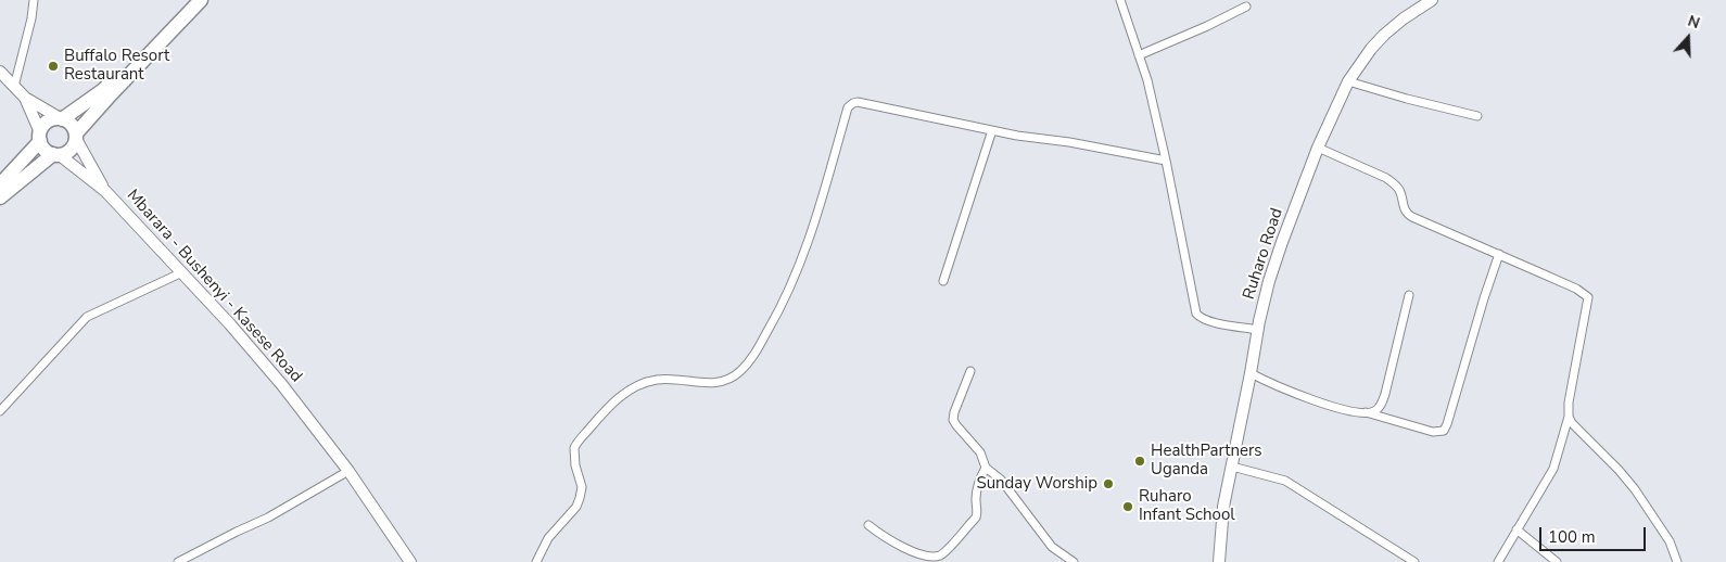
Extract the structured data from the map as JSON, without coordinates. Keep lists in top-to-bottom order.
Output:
{
  "streets": {
    "main road": ["Ruharo Road", "Mbarara - Bushenyi - Kasese Road"]
  },
  "places": [
    "Buffalo Resort Restaurant",
    "HealthPartners Uganda",
    "Sunday Worship",
    "Ruharo Infant School"
  ],
  "scale_bar": "100 m",
  "north": "top"
}
